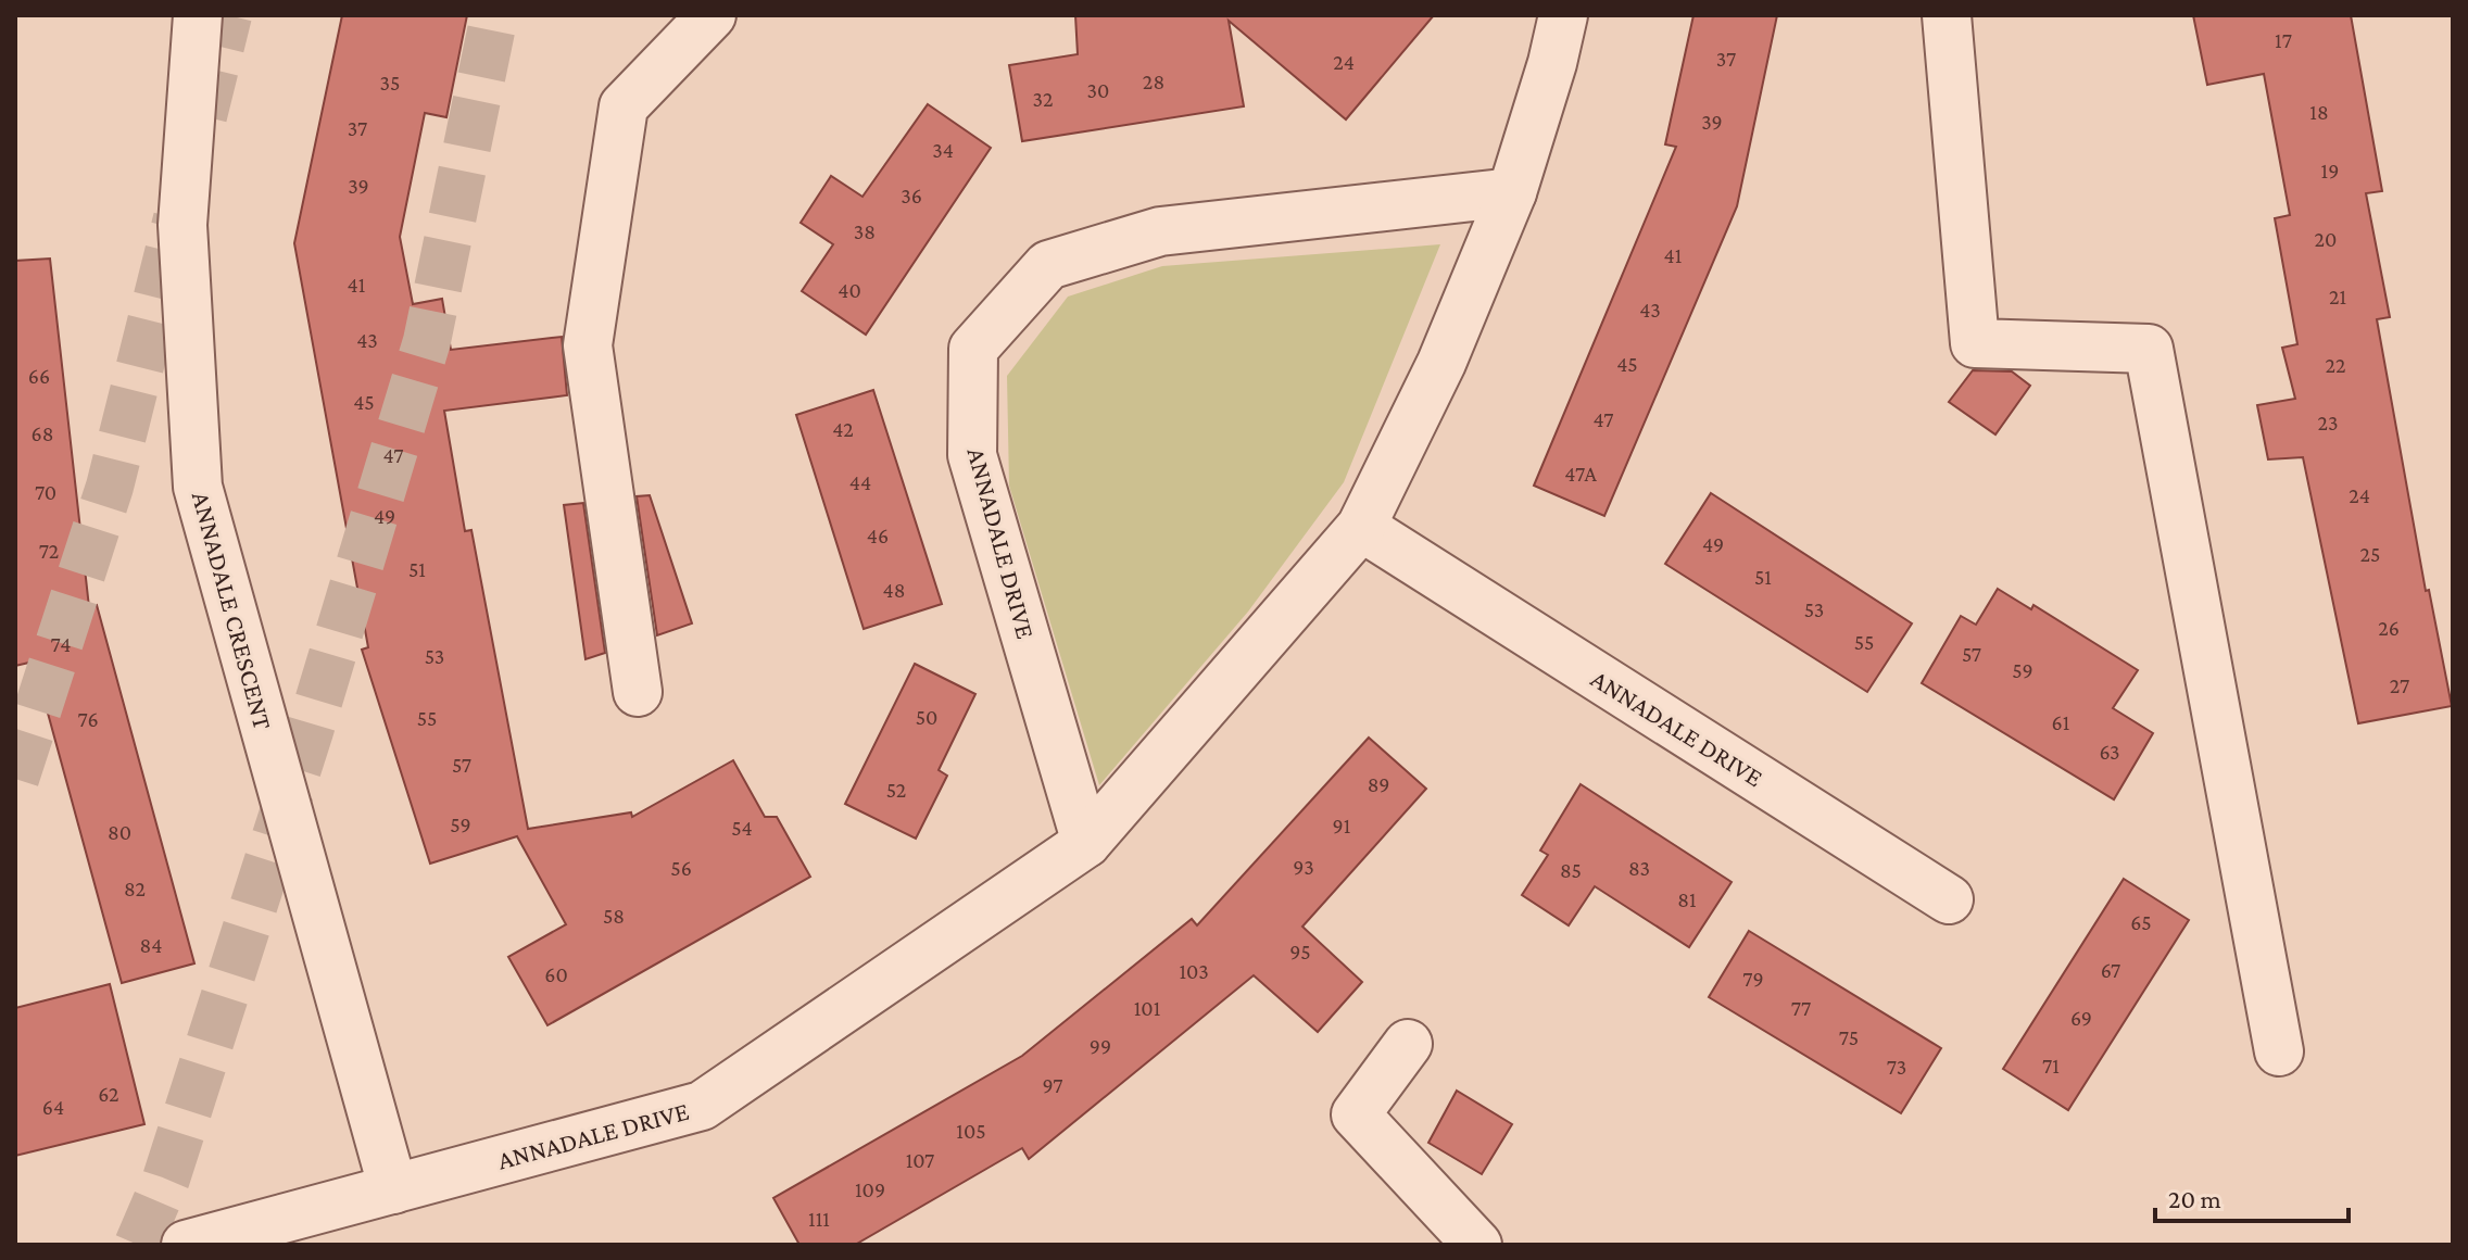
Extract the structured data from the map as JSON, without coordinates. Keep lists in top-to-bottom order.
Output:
{
  "streets": {
    "street": ["ANNADALE DRIVE", "ANNADALE CRESCENT"]
  },
  "crossings": [
    ["ANNADALE DRIVE", "ANNADALE CRESCENT"]
  ],
  "house_numbers": [
    "17",
    "37",
    "24",
    "28",
    "35",
    "30",
    "32",
    "18",
    "39",
    "37",
    "34",
    "19",
    "39",
    "36",
    "38",
    "20",
    "41",
    "41",
    "40",
    "21",
    "43",
    "43",
    "45",
    "22",
    "66",
    "45",
    "47",
    "23",
    "42",
    "68",
    "47",
    "47A",
    "44",
    "70",
    "24",
    "49",
    "46",
    "49",
    "72",
    "25",
    "51",
    "51",
    "48",
    "53",
    "26",
    "55",
    "74",
    "57",
    "53",
    "59",
    "27",
    "50",
    "55",
    "76",
    "61",
    "63",
    "57",
    "89",
    "52",
    "59",
    "91",
    "54",
    "80",
    "93",
    "56",
    "83",
    "85",
    "82",
    "81",
    "58",
    "65",
    "84",
    "95",
    "67",
    "103",
    "60",
    "79",
    "101",
    "77",
    "69",
    "75",
    "99",
    "71",
    "73",
    "97",
    "62",
    "64",
    "105",
    "107",
    "109",
    "111"
  ],
  "scale_bar": "20 m"
}
